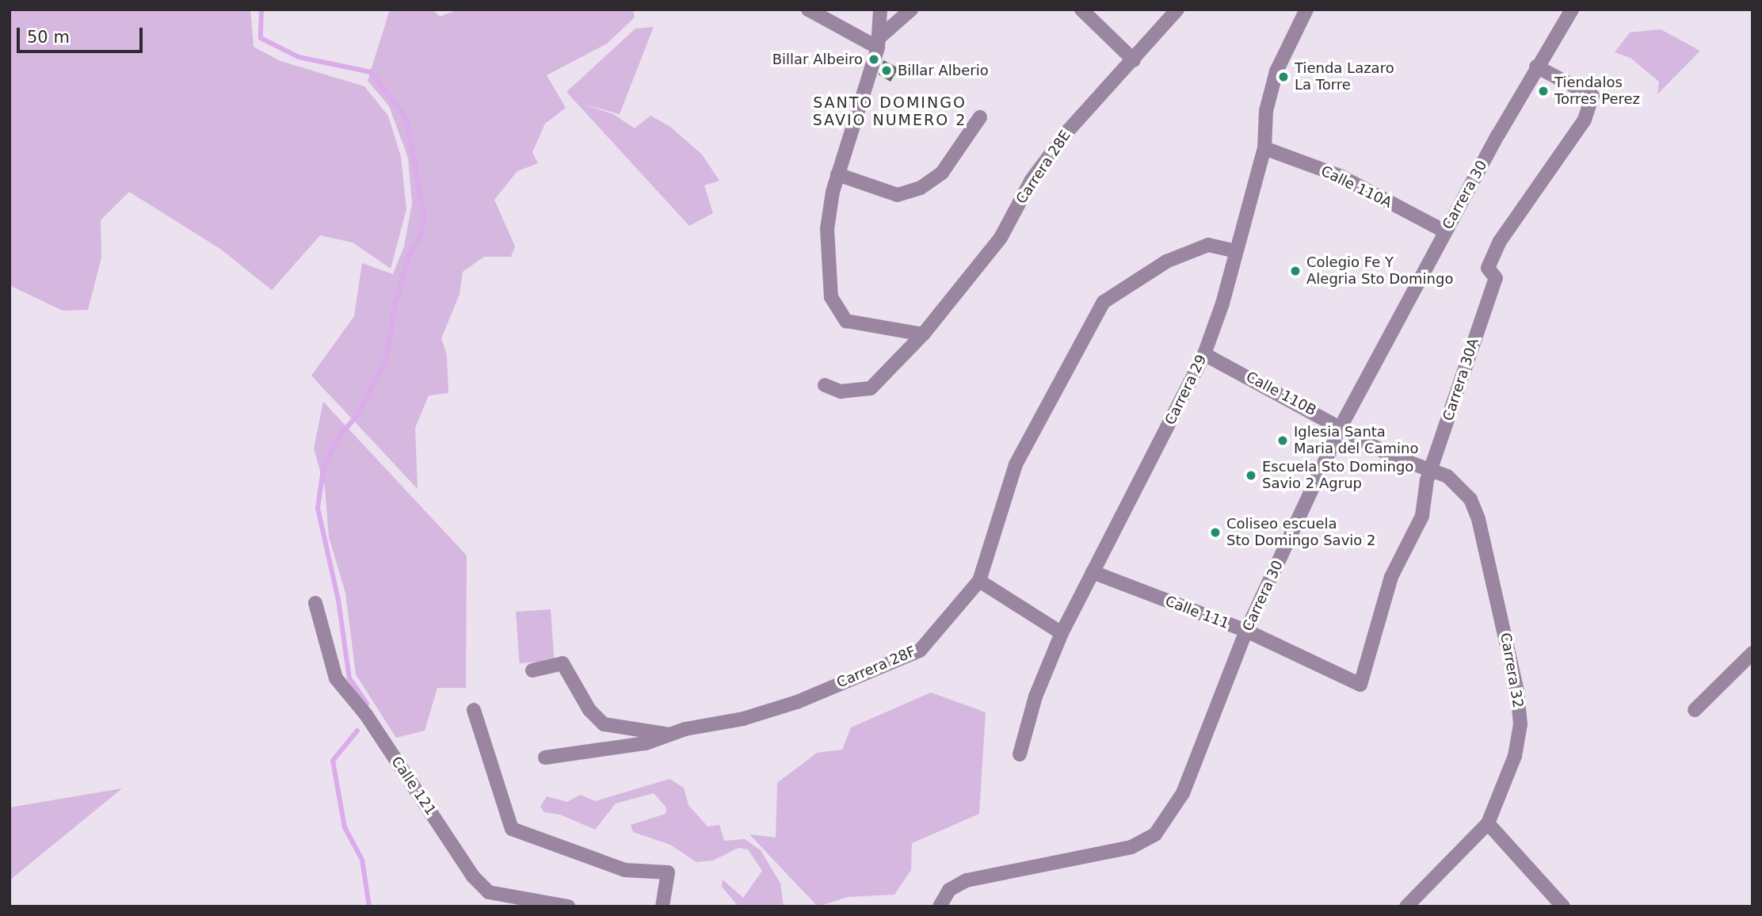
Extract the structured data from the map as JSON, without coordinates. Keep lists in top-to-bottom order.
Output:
{
  "streets": {
    "street": [
      "Carrera 28E",
      "Calle 110A",
      "Carrera 30",
      "Carrera 30A",
      "Carrera 29",
      "Calle 110B",
      "Calle 111",
      "Carrera 28F",
      "Carrera 32",
      "Calle 121"
    ]
  },
  "crossings": [
    ["Calle 110A", "Carrera 30"],
    ["Calle 110A", "Carrera 29"],
    ["Carrera 30", "Carrera 30A"],
    ["Carrera 30", "Calle 110B"],
    ["Carrera 30", "Calle 111"],
    ["Carrera 30A", "Calle 110B"],
    ["Carrera 30A", "Calle 111"],
    ["Carrera 29", "Calle 110B"],
    ["Carrera 29", "Calle 111"],
    ["Carrera 29", "Carrera 28F"],
    ["Calle 110B", "Carrera 32"]
  ],
  "districts": ["SANTO DOMINGO SAVIO NUMERO 2"],
  "places": [
    "Billar Albeiro",
    "Billar Alberio",
    "Tienda Lazaro La Torre",
    "Tiendalos Torres Perez",
    "Colegio Fe Y Alegria Sto Domingo",
    "Iglesia Santa Maria del Camino",
    "Escuela Sto Domingo Savio 2 Agrup",
    "Coliseo escuela Sto Domingo Savio 2"
  ],
  "scale_bar": "50 m"
}
